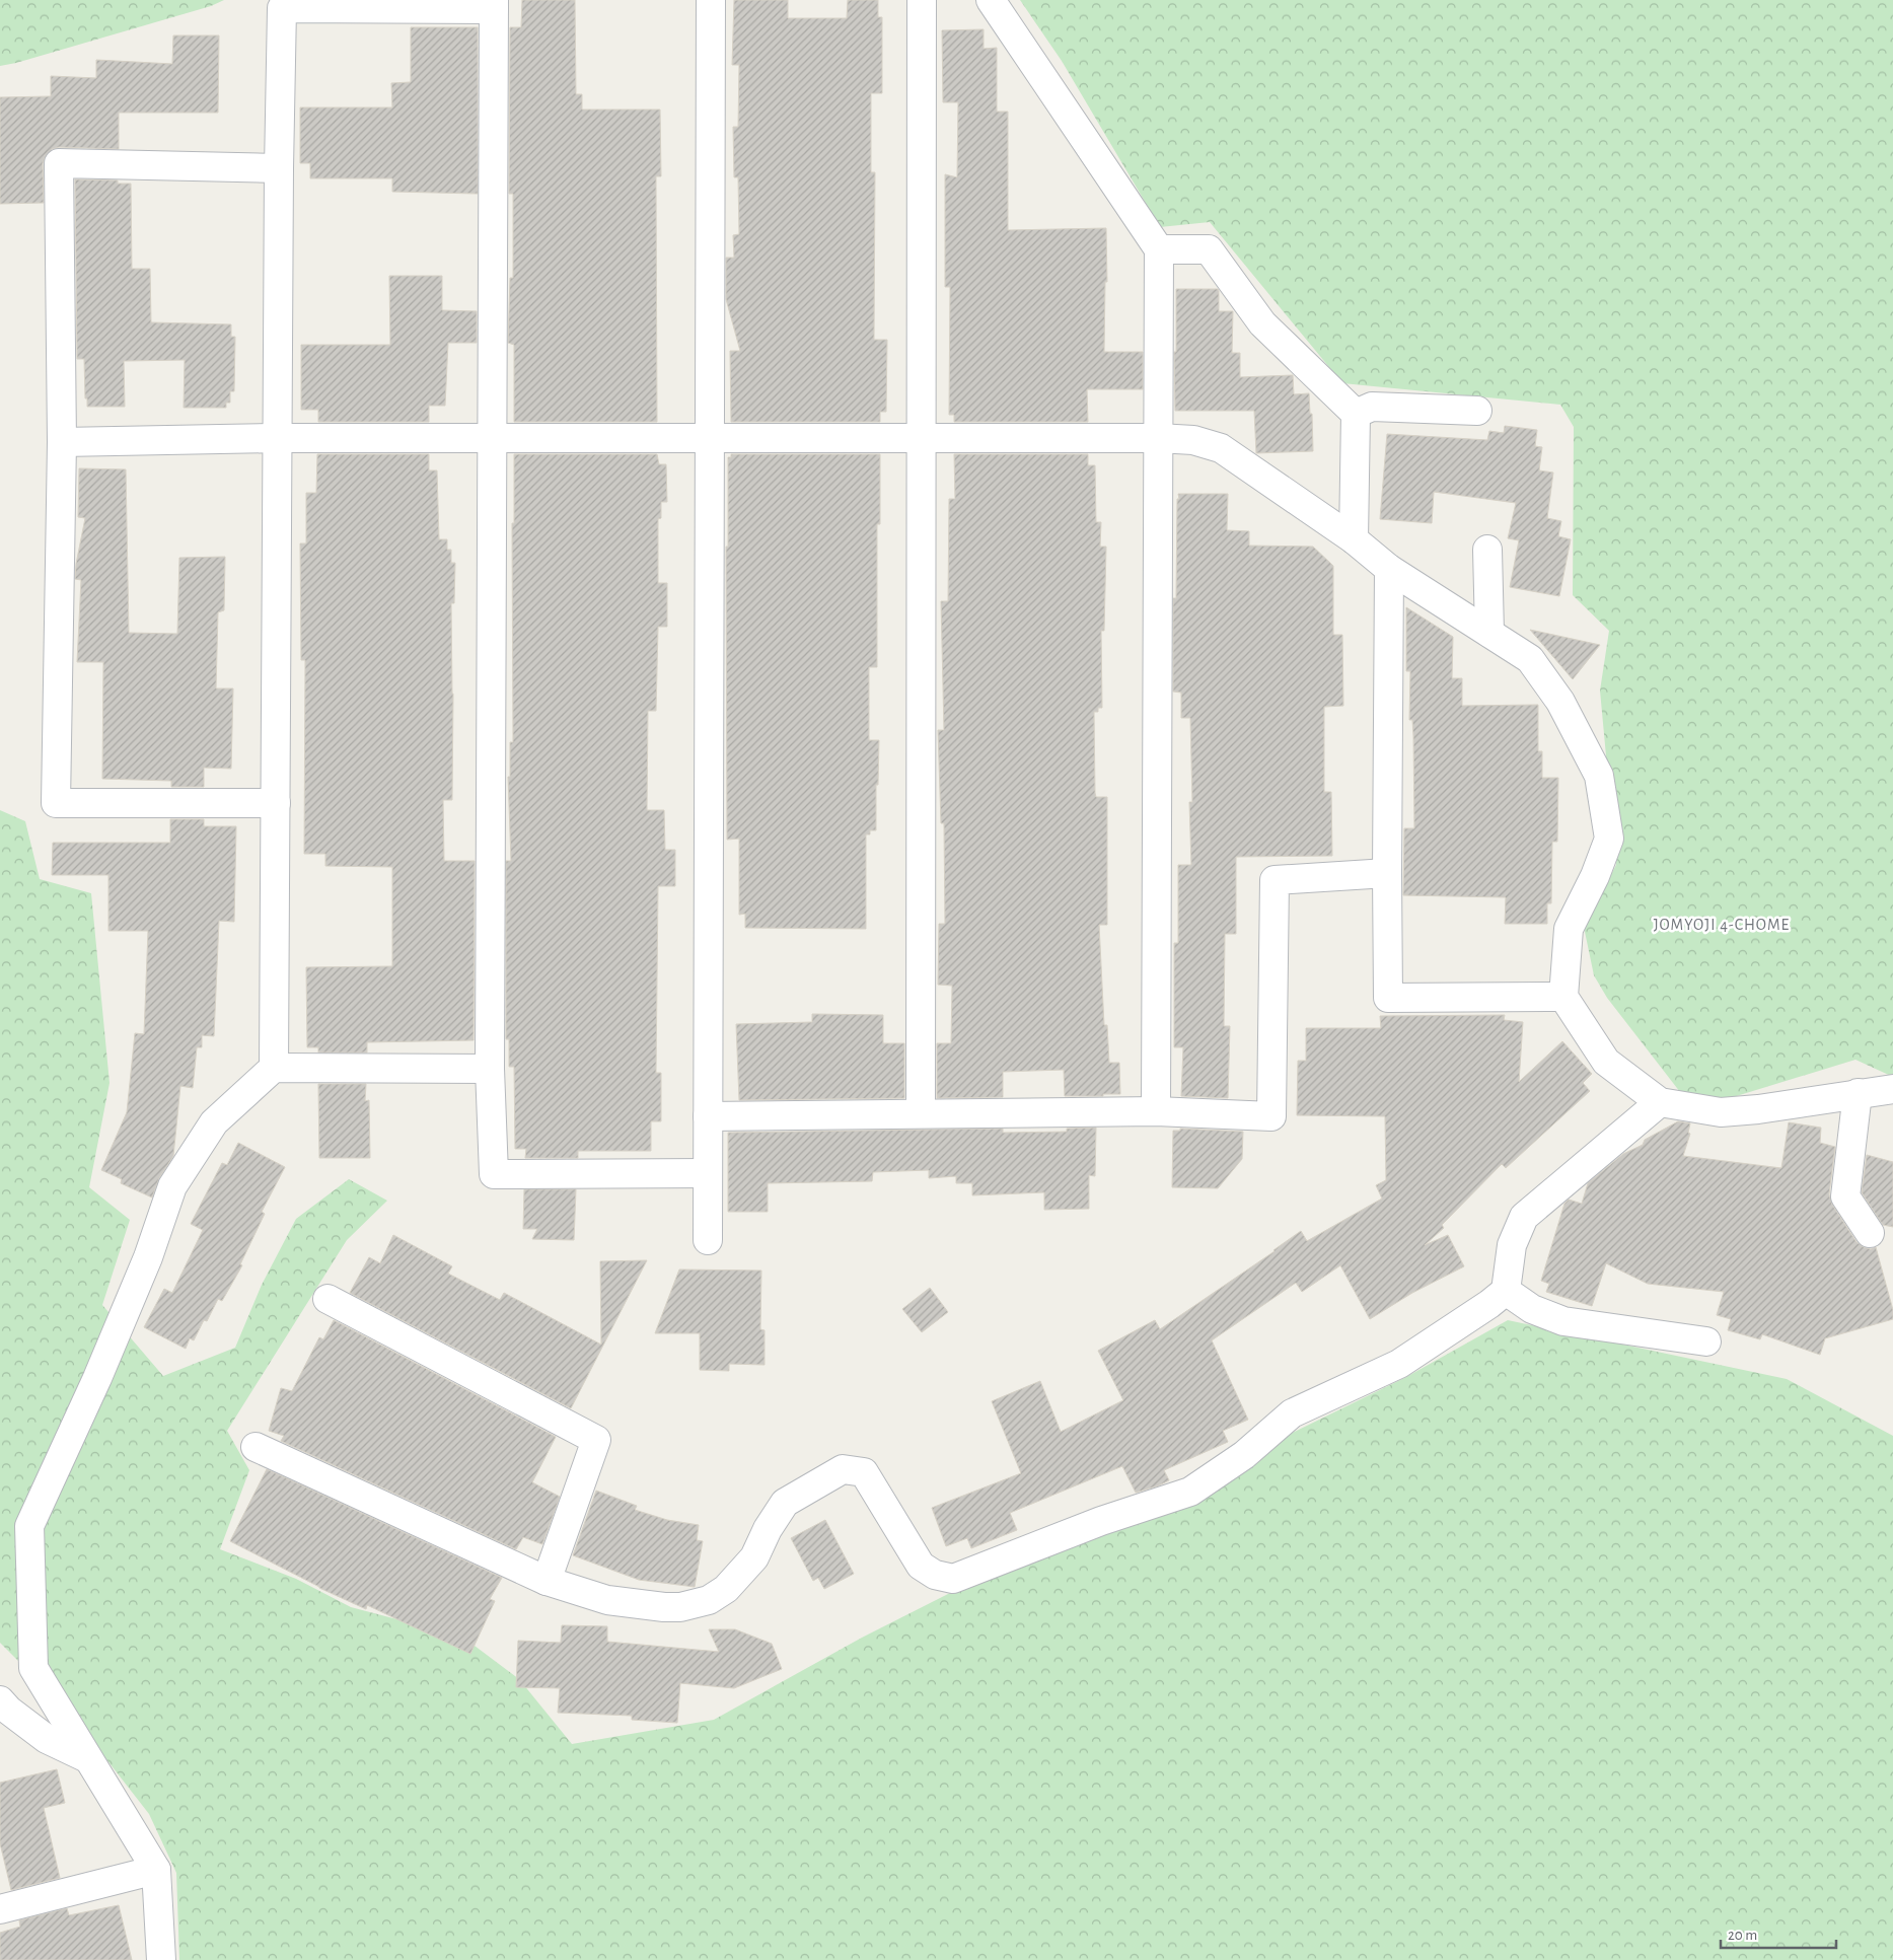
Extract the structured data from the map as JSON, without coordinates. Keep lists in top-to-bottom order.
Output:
{
  "districts": ["JOMYOJI 4-CHOME"],
  "scale_bar": "20 m"
}
